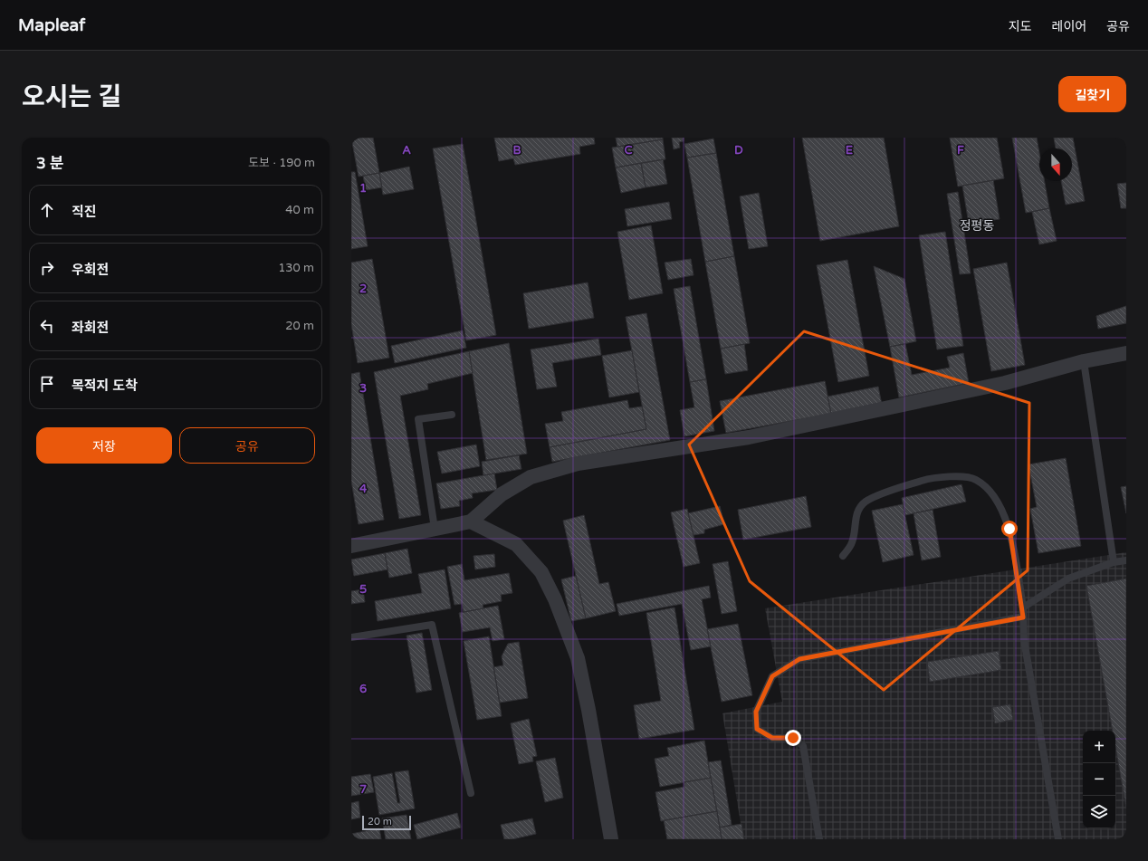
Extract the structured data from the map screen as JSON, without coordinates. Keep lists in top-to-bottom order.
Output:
{
  "districts": ["정평동"],
  "scale_bar": "20 m",
  "north": "bottom",
  "page": {
    "header": "Mapleaf",
    "nav": ["지도", "레이어", "공유"],
    "title": "오시는 길",
    "buttons": [
      "길찾기",
      ["저장", "공유"]
    ],
    "heading": ["3 분", "도보 · 190 m"],
    "list": [
      ["직진", "40 m"],
      ["우회전", "130 m"],
      ["좌회전", "20 m"],
      "목적지 도착"
    ],
    "map_buttons": ["+", "−"],
    "scale": "20 m"
  },
  "grid": {
    "columns": [
      "A",
      "B",
      "C",
      "D",
      "E",
      "F"
    ],
    "rows": [
      "1",
      "2",
      "3",
      "4",
      "5",
      "6",
      "7"
    ]
  }
}
